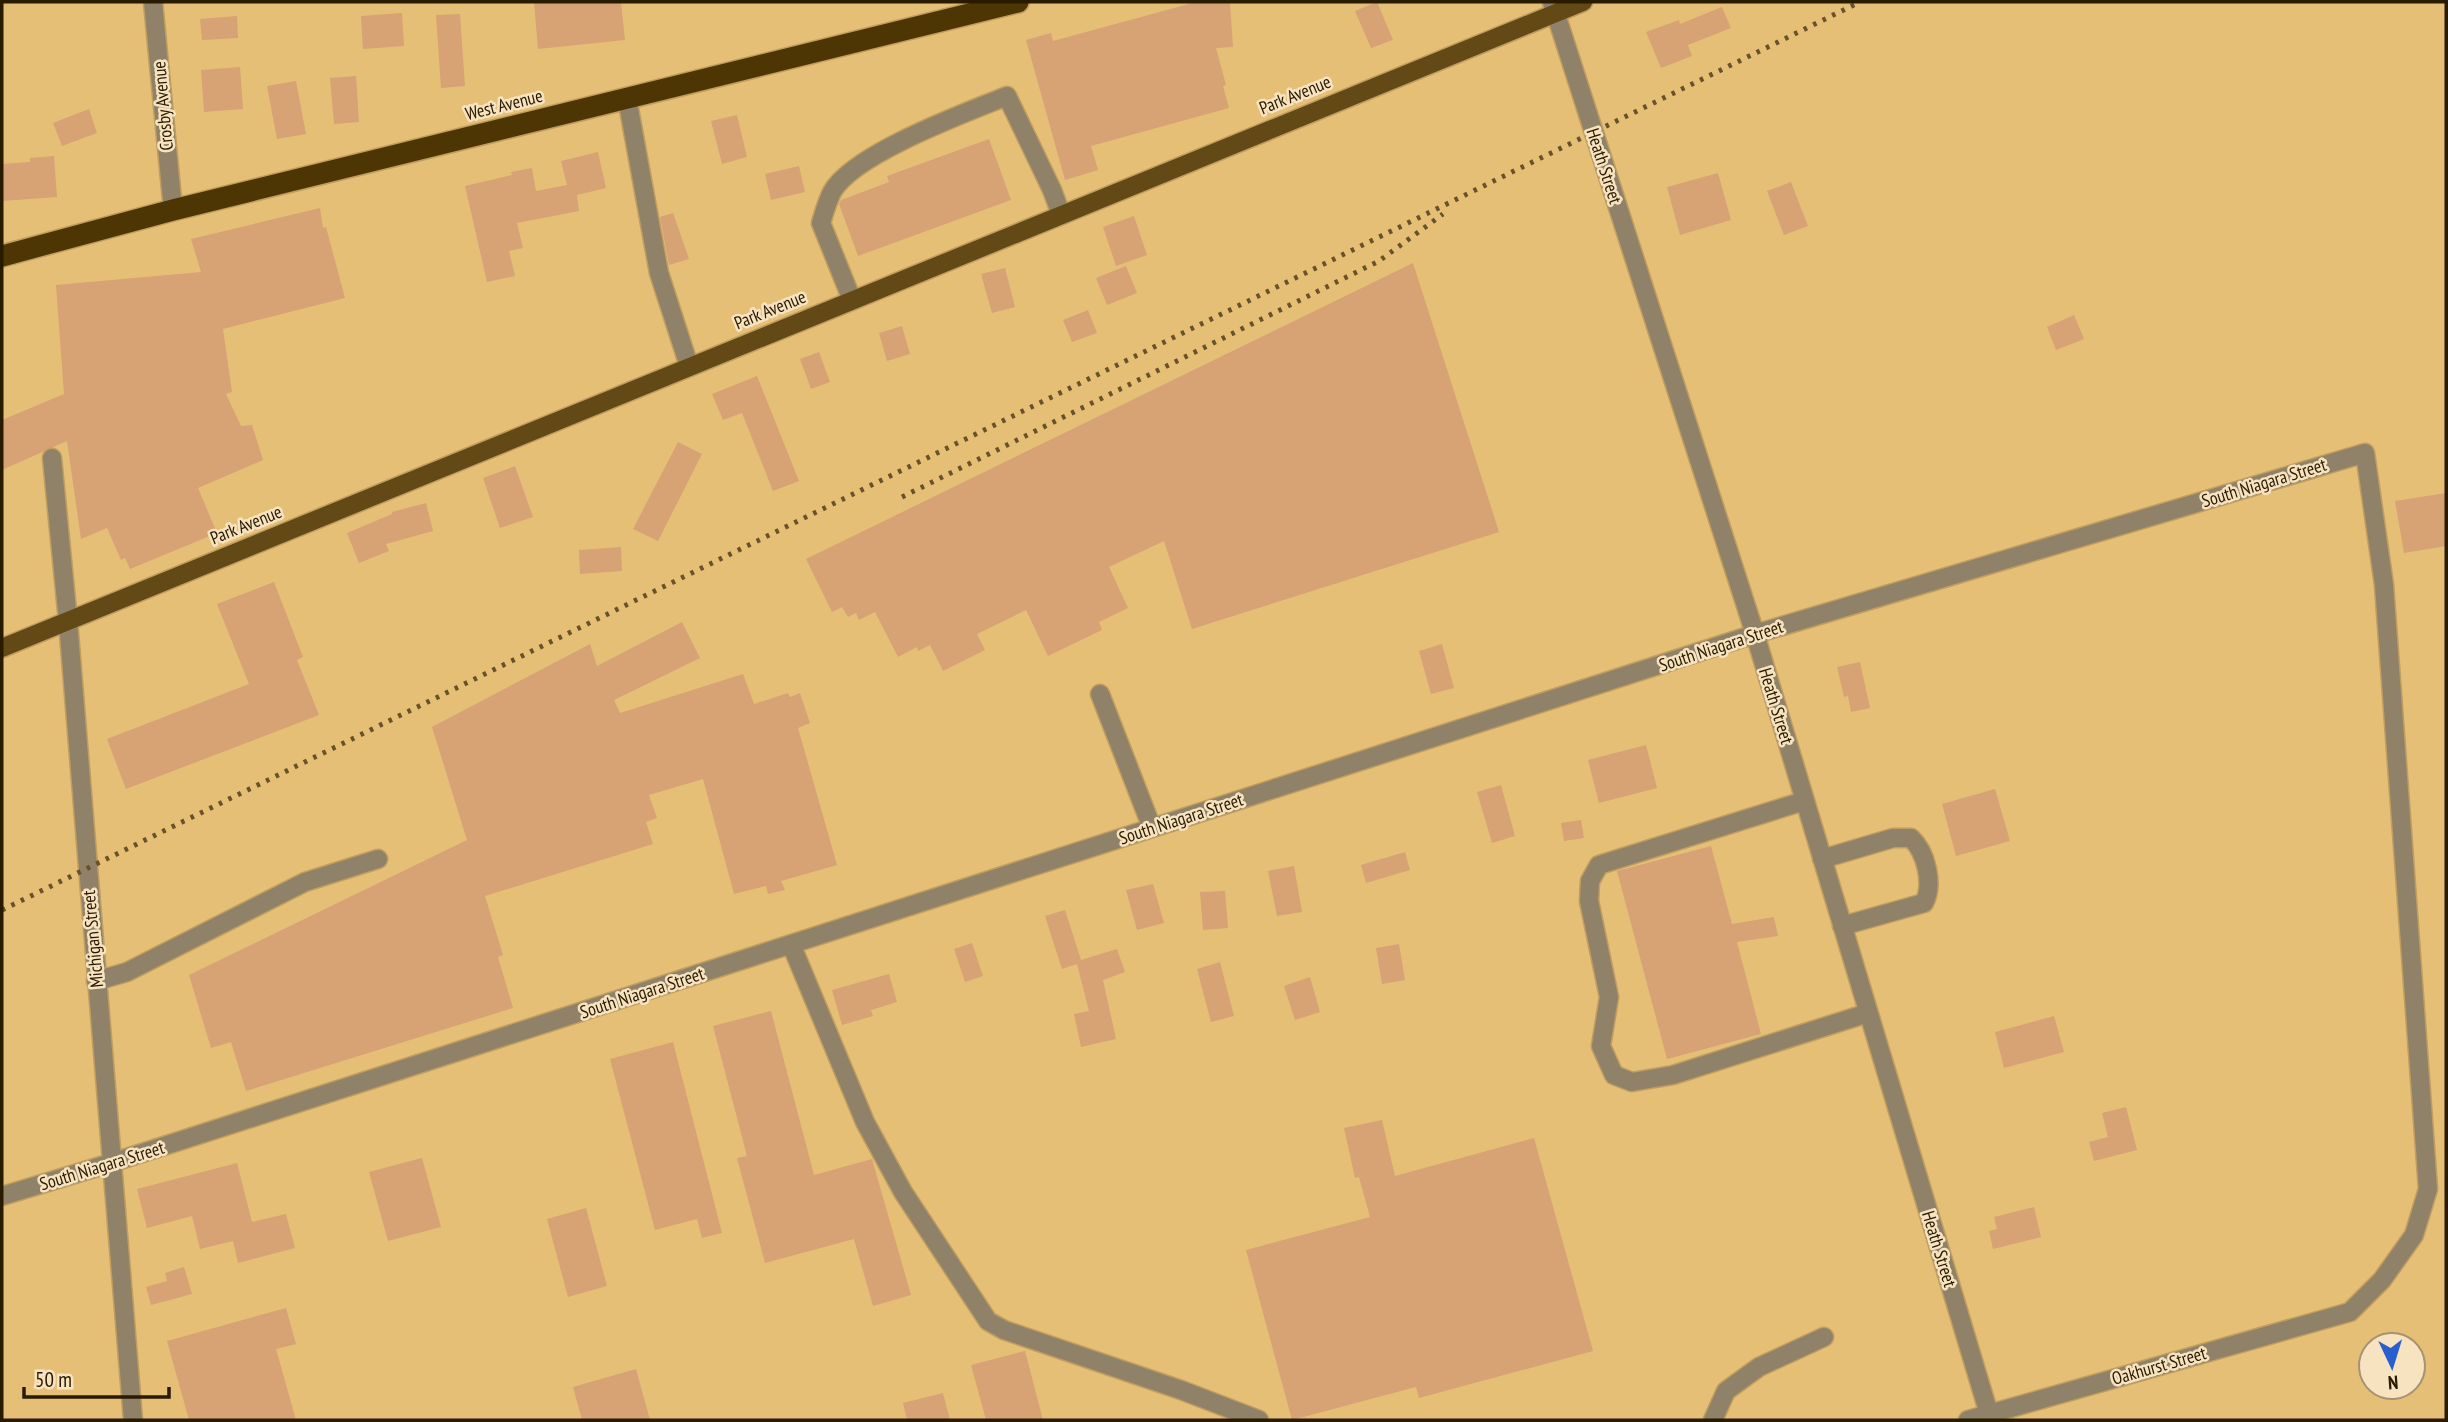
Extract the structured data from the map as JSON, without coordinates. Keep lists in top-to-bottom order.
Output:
{
  "streets": {
    "highway": ["West Avenue"],
    "main road": ["Park Avenue"],
    "street": [
      "Crosby Avenue",
      "Heath Street",
      "South Niagara Street",
      "Michigan Street",
      "Oakhurst Street"
    ]
  },
  "crossings": [
    ["Park Avenue", "Heath Street"],
    ["Park Avenue", "Michigan Street"],
    ["West Avenue", "Crosby Avenue"],
    ["Heath Street", "South Niagara Street"],
    ["Heath Street", "Oakhurst Street"],
    ["South Niagara Street", "Michigan Street"],
    ["South Niagara Street", "Oakhurst Street"]
  ],
  "scale_bar": "50 m",
  "north": "bottom"
}
